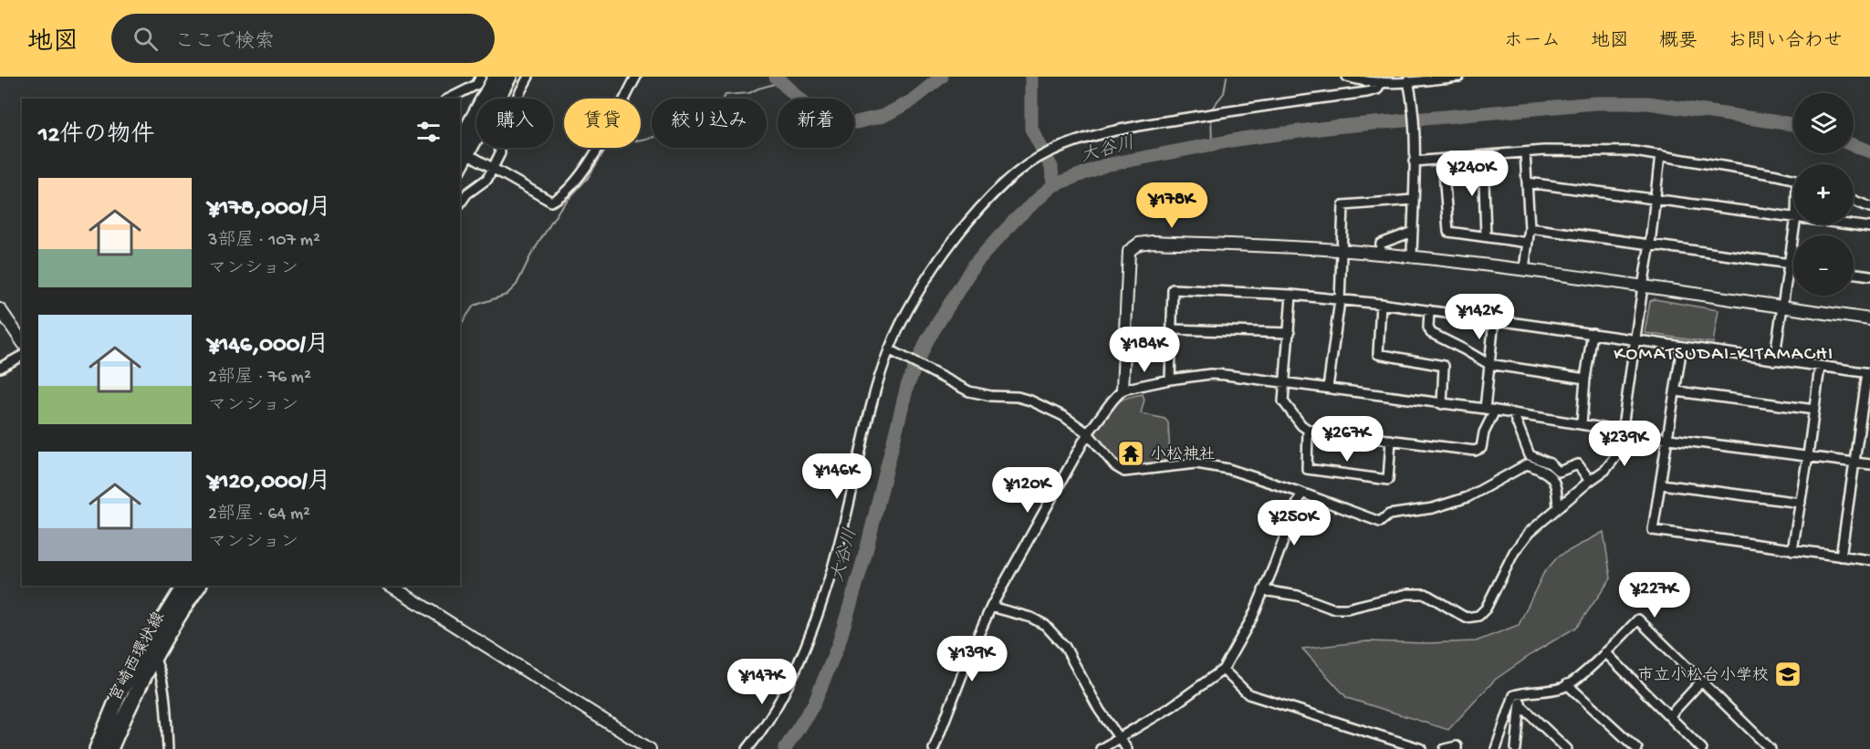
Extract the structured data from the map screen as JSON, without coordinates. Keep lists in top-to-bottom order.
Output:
{
  "streets": {
    "main road": ["宮崎西環状線"]
  },
  "districts": ["KOMATSUDAI-KITAMACHI"],
  "water": ["大谷川"],
  "places": {
    "temple": ["小松神社"],
    "school or university": ["市立小松台小学校"]
  },
  "page": {
    "header": "地図",
    "search": "ここで検索",
    "nav": [
      "ホーム",
      "地図",
      "概要",
      "お問い合わせ"
    ],
    "map_buttons": ["+", "−"],
    "chip": [
      "購入",
      "賃貸",
      "絞り込み",
      "新着"
    ],
    "heading": "12件の物件",
    "price": [
      "¥240K",
      "¥178K",
      "¥142K",
      "¥184K",
      "¥267K",
      "¥239K",
      "¥146K",
      "¥120K",
      "¥250K",
      "¥227K",
      "¥139K",
      "¥147K"
    ],
    "list": [
      {
        "name": "¥178,000/月",
        "note": "3部屋 · 107 m² · マンション"
      },
      {
        "name": "¥146,000/月",
        "note": "2部屋 · 76 m² · マンション"
      },
      {
        "name": "¥120,000/月",
        "note": "2部屋 · 64 m² · マンション"
      }
    ]
  }
}
